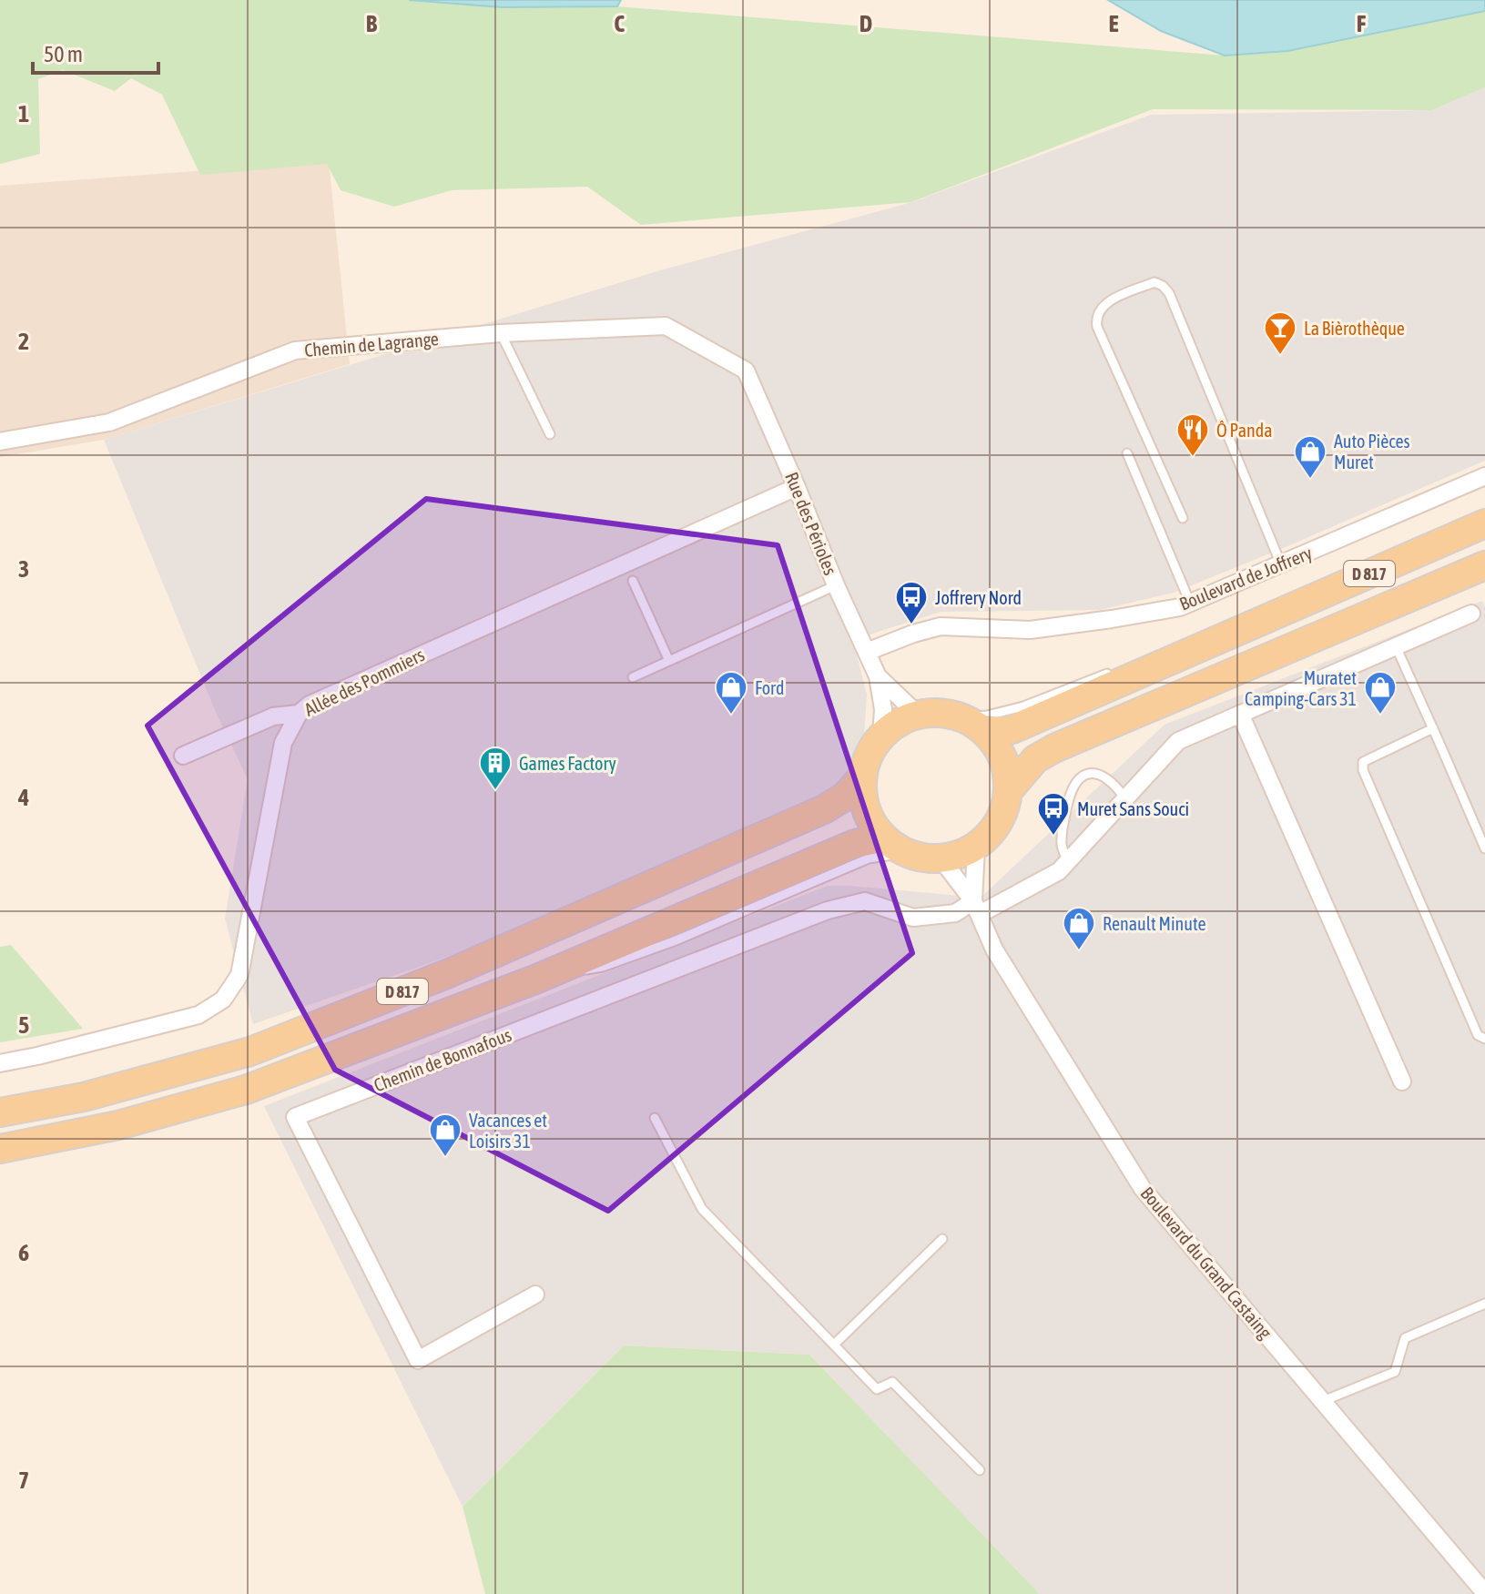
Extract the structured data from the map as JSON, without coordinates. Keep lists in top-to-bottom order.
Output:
{
  "streets": {
    "main road": ["D 817"],
    "street": [
      "Chemin de Lagrange",
      "Rue des Périoles",
      "Boulevard de Joffrery",
      "Allée des Pommiers",
      "Chemin de Bonnafous",
      "Boulevard du Grand Castaing"
    ]
  },
  "crossings": [
    ["Chemin de Lagrange", "Rue des Périoles"],
    ["Rue des Périoles", "D 817"],
    ["Rue des Périoles", "Boulevard de Joffrery"],
    ["Rue des Périoles", "Allée des Pommiers"],
    ["Rue des Périoles", "Boulevard du Grand Castaing"],
    ["D 817", "Boulevard du Grand Castaing"],
    ["Chemin de Bonnafous", "Boulevard du Grand Castaing"]
  ],
  "places": {
    "bar": ["La Bièrothèque"],
    "restaurant": ["Ô Panda"],
    "shop": [
      "Auto Pièces Muret",
      "Ford",
      "Muratet Camping-Cars 31",
      "Renault Minute",
      "Vacances et Loisirs 31"
    ],
    "bus stop": ["Joffrery Nord", "Muret Sans Souci"],
    "building": ["Games Factory"]
  },
  "scale_bar": "50 m",
  "grid": {
    "columns": [
      "B",
      "C",
      "D",
      "E",
      "F"
    ],
    "rows": [
      "1",
      "2",
      "3",
      "4",
      "5",
      "6",
      "7"
    ]
  }
}
